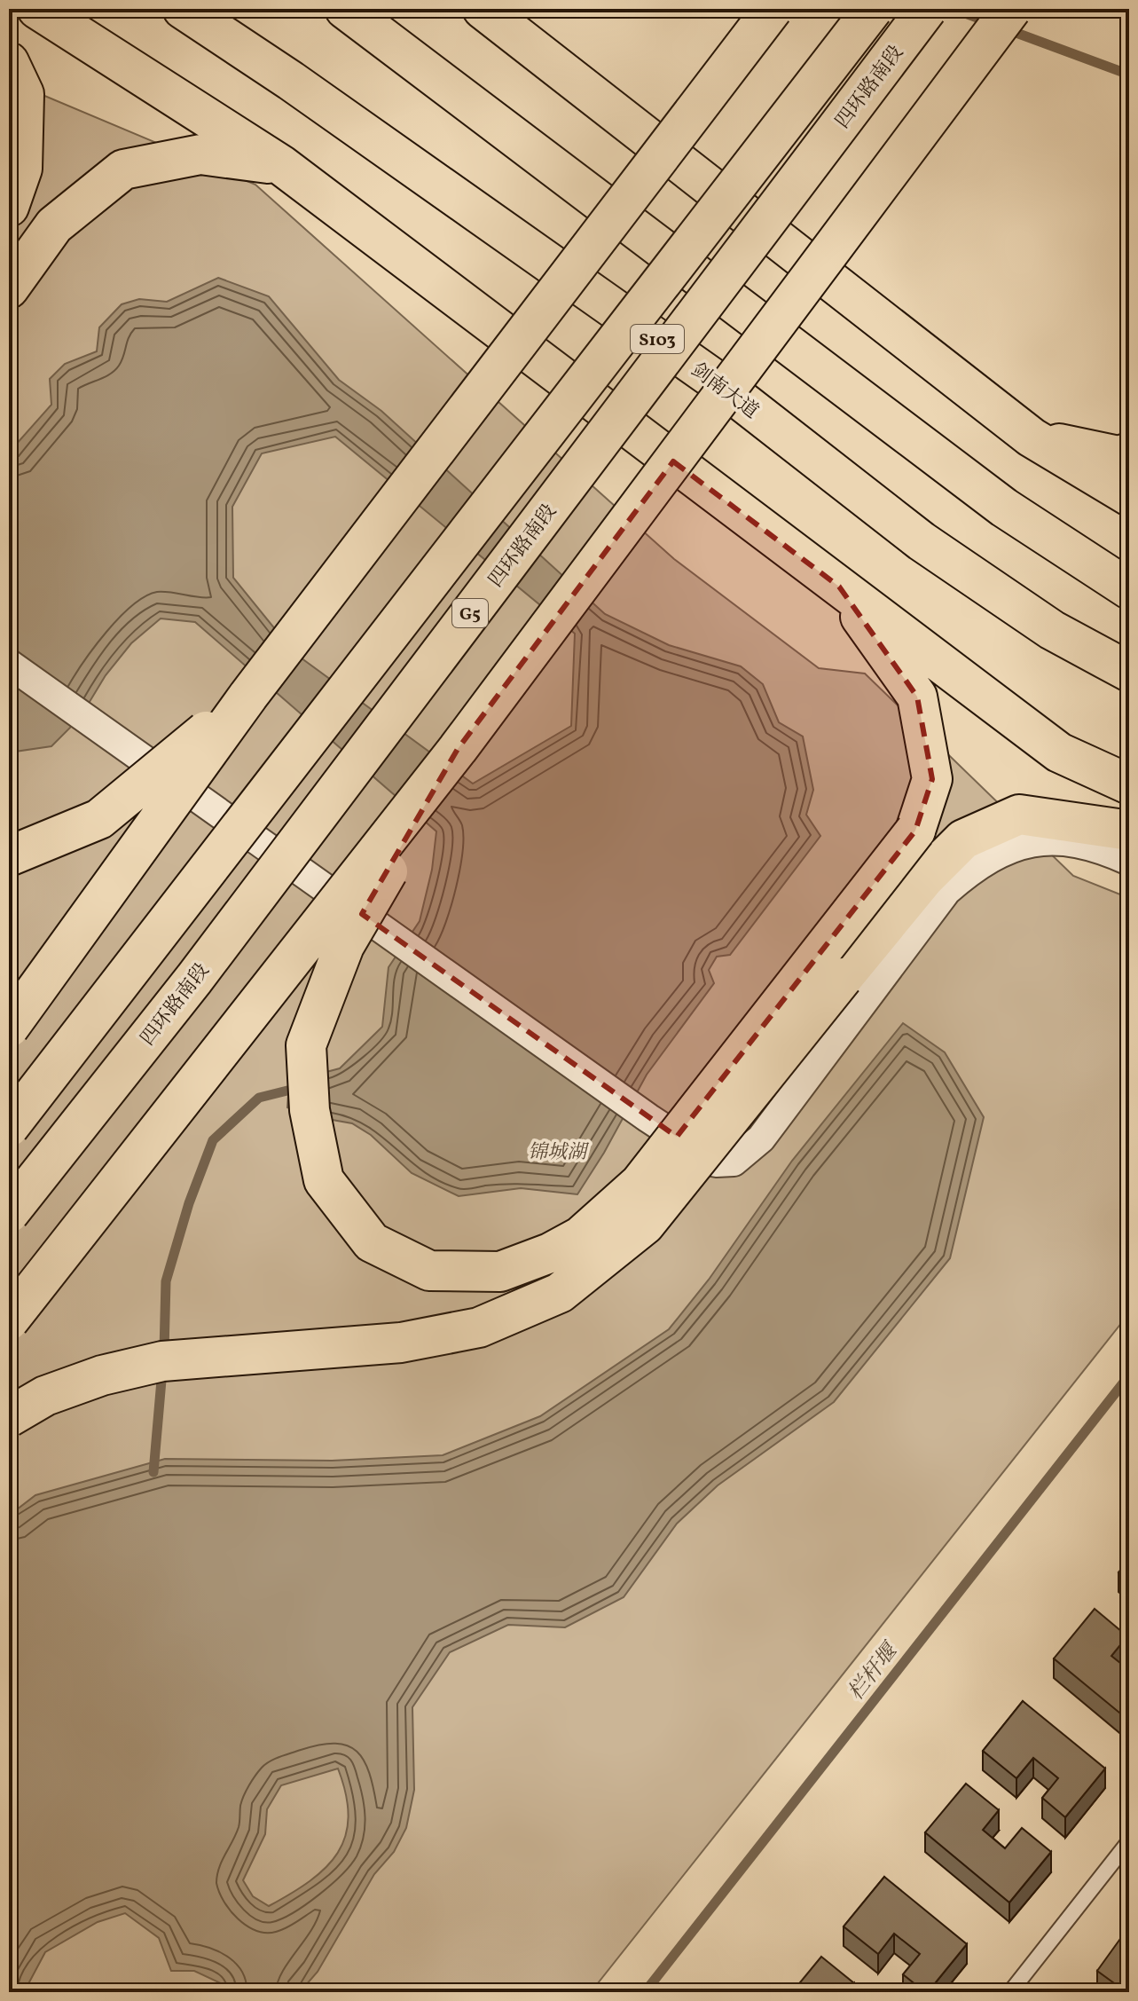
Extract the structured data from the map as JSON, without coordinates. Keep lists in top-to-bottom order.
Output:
{
  "streets": {
    "highway": [
      "四环路南段",
      "S103",
      "剑南大道",
      "G5"
    ]
  },
  "water": ["栏杆堰"],
  "parks": ["锦城湖"]
}
